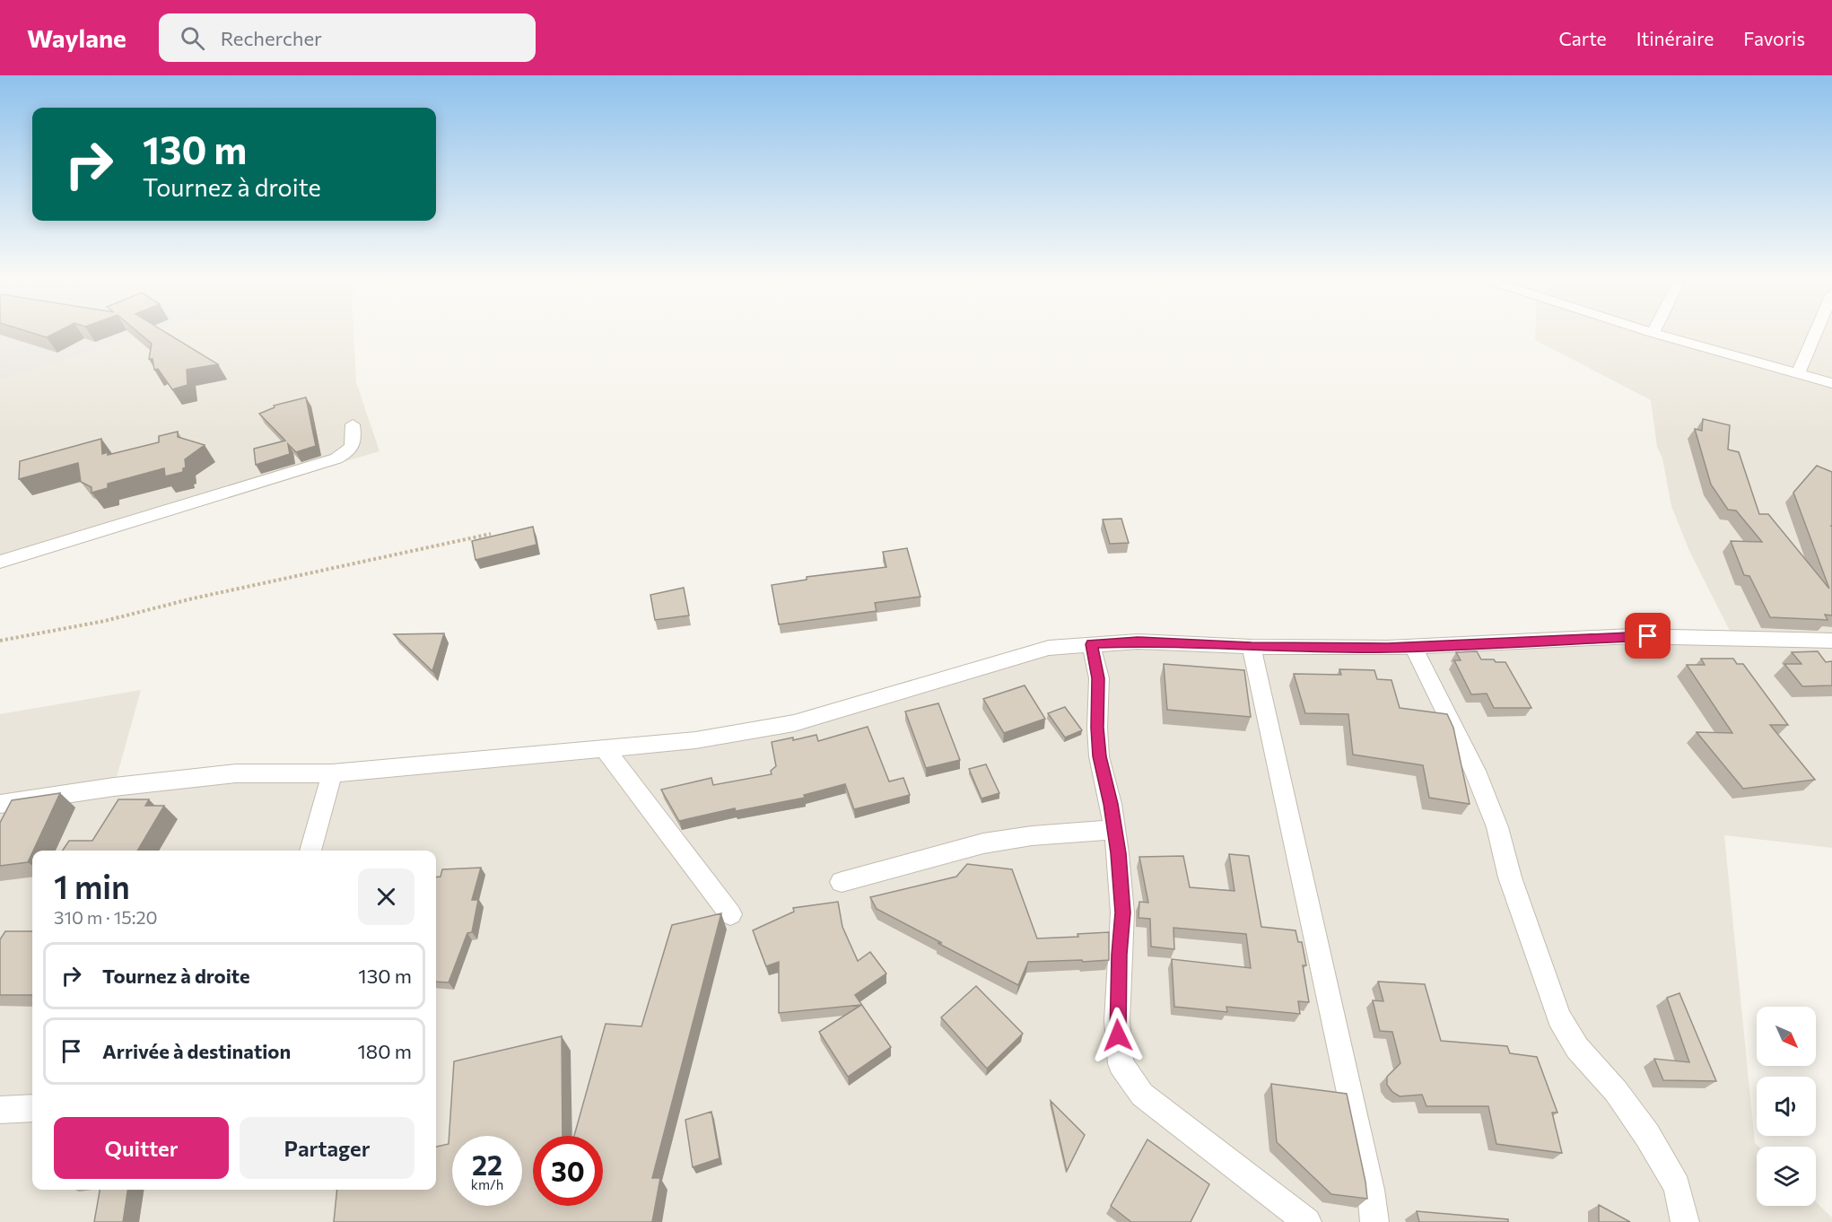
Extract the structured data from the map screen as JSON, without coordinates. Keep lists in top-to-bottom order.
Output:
{
  "north": "bottom right",
  "page": {
    "header": "Waylane",
    "search": "Rechercher",
    "nav": ["Carte", "Itinéraire", "Favoris"],
    "turn": ["130 m", "Tournez à droite"],
    "heading": ["1 min", "310 m · 15:20"],
    "list": [
      {
        "name": "Tournez à droite",
        "value": "130 m"
      },
      {
        "name": "Arrivée à destination",
        "value": "180 m"
      }
    ],
    "buttons": ["Quitter", "Partager"],
    "speed": "22 km/h",
    "limit": "30"
  }
}
